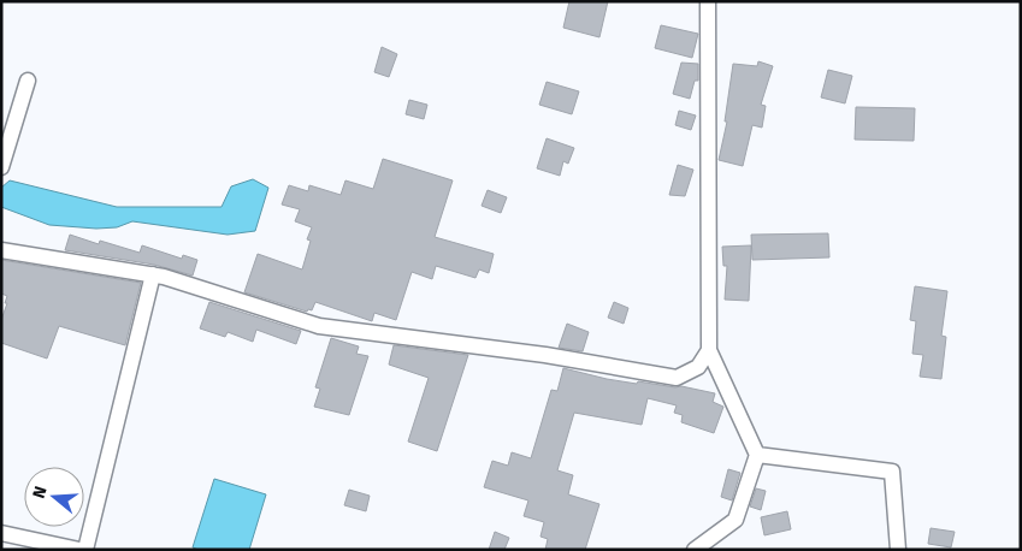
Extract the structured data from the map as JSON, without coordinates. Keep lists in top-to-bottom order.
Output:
{
  "north": "left"
}
